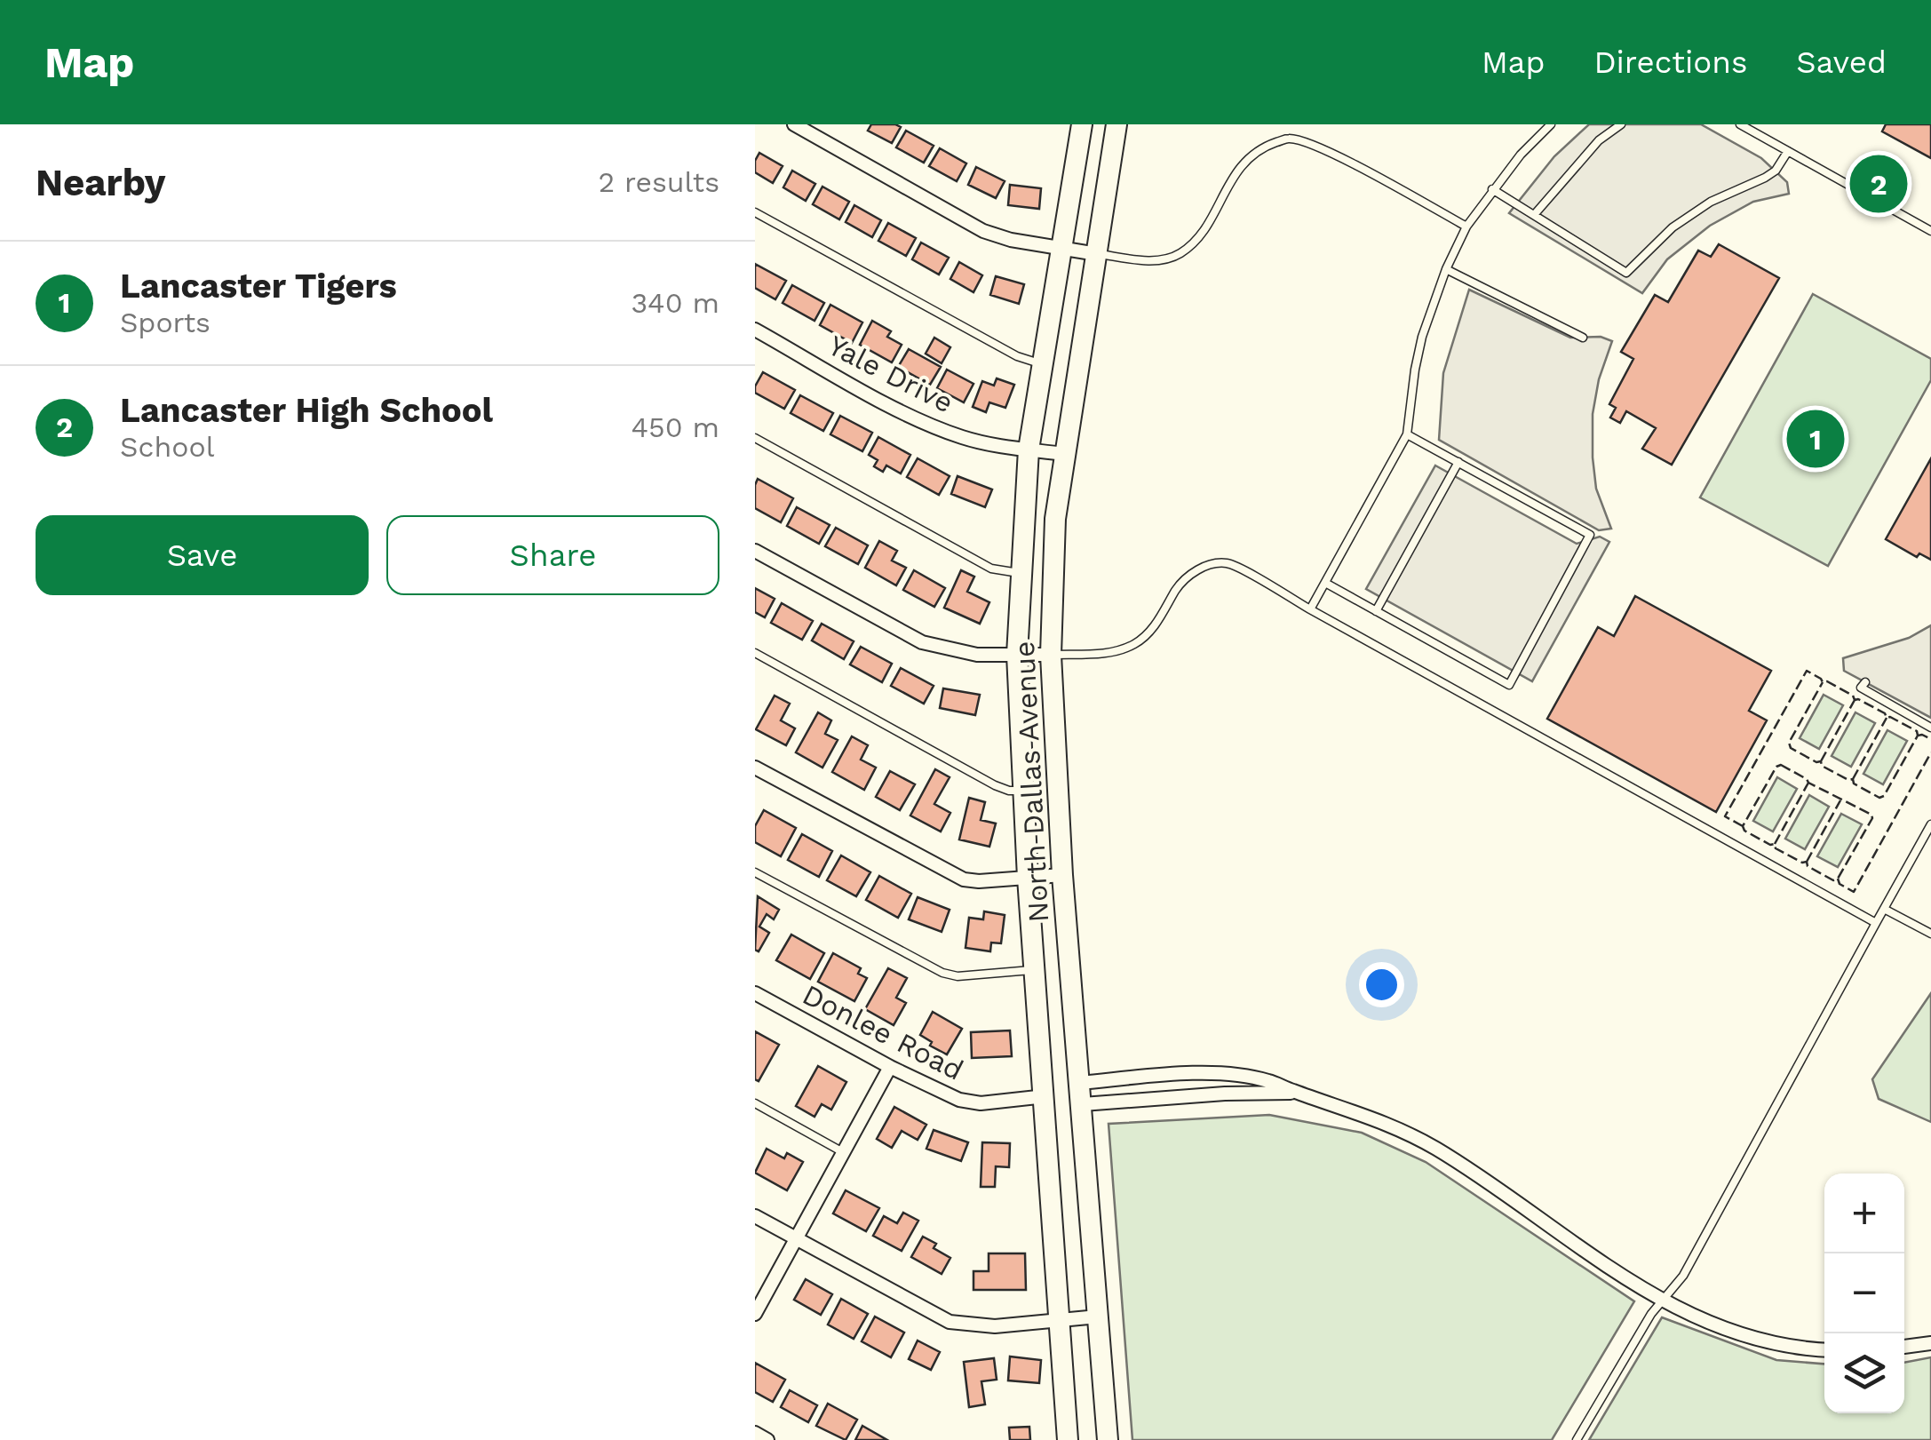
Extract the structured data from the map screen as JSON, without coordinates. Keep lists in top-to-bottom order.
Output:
{
  "streets": {
    "main road": ["North Dallas Avenue"],
    "street": ["Yale Drive", "Donlee Road"]
  },
  "crossings": [
    ["Yale Drive", "North Dallas Avenue"],
    ["North Dallas Avenue", "Donlee Road"]
  ],
  "page": {
    "header": "Map",
    "nav": ["Map", "Directions", "Saved"],
    "heading": ["Nearby", "2 results"],
    "pins": ["2", "1"],
    "list": [
      {
        "mark": "1",
        "name": "Lancaster Tigers",
        "note": "Sports",
        "value": "340 m"
      },
      {
        "mark": "2",
        "name": "Lancaster High School",
        "note": "School",
        "value": "450 m"
      }
    ],
    "buttons": ["Save", "Share"],
    "map_buttons": ["+", "−"]
  }
}
